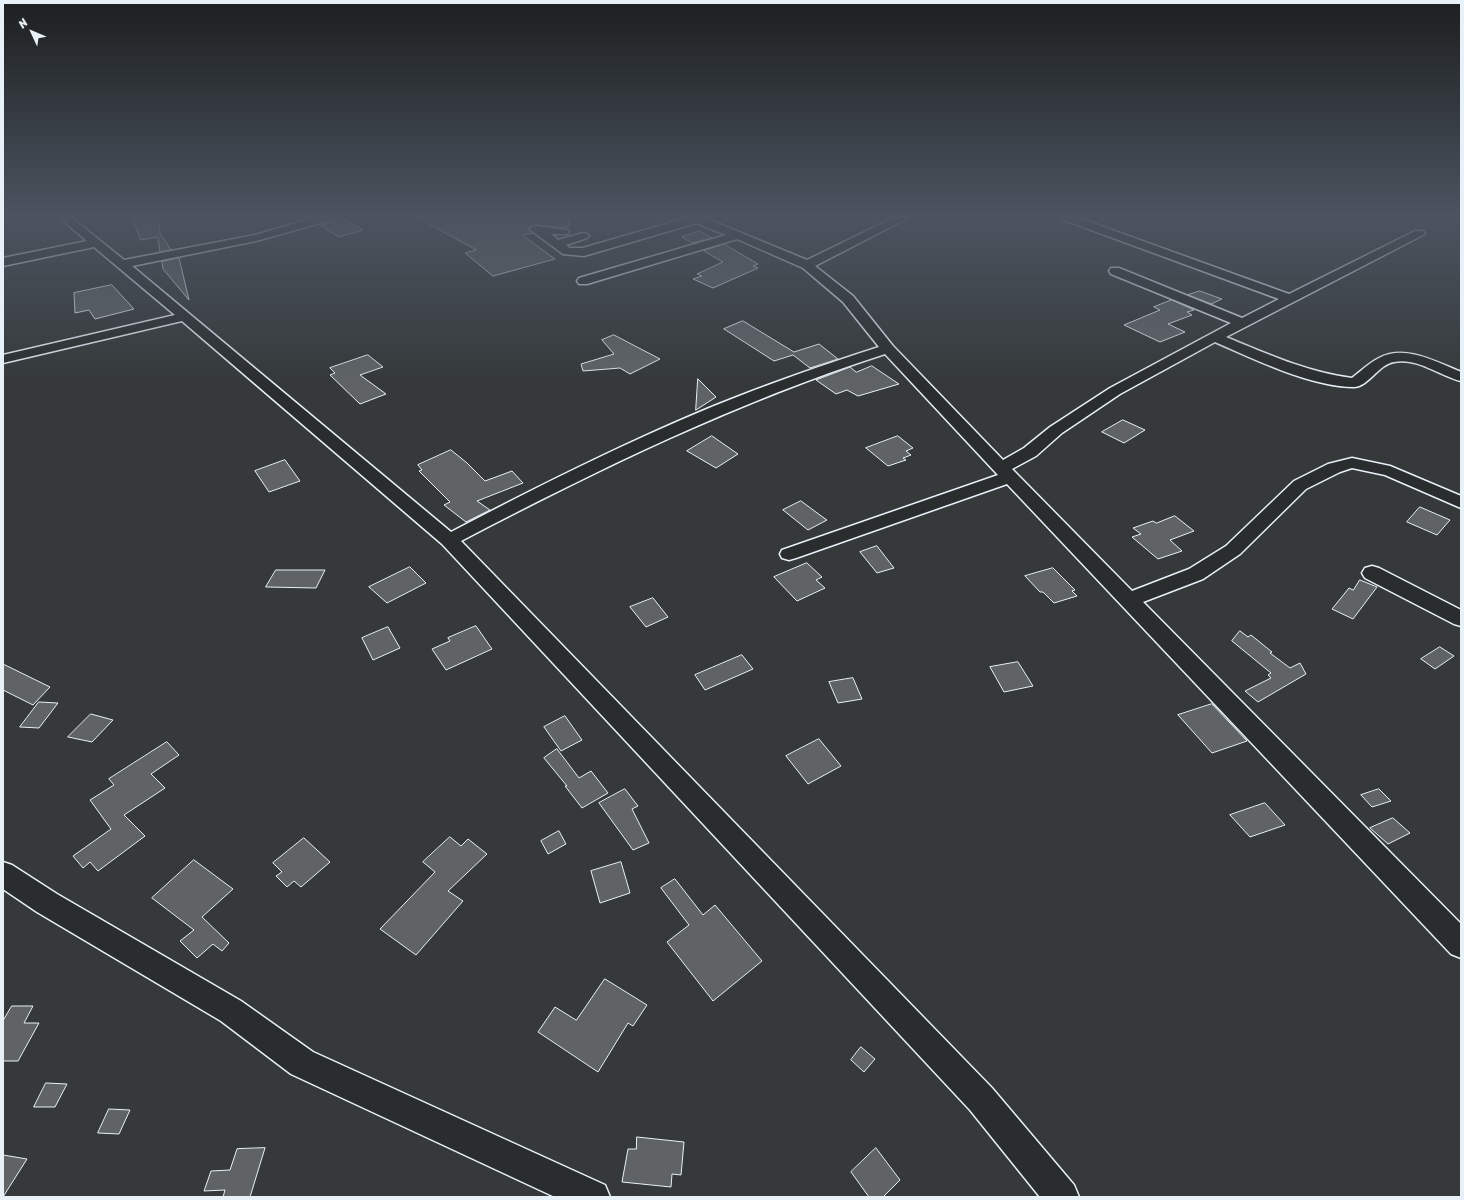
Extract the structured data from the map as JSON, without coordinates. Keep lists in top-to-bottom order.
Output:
{
  "north": "top left"
}
